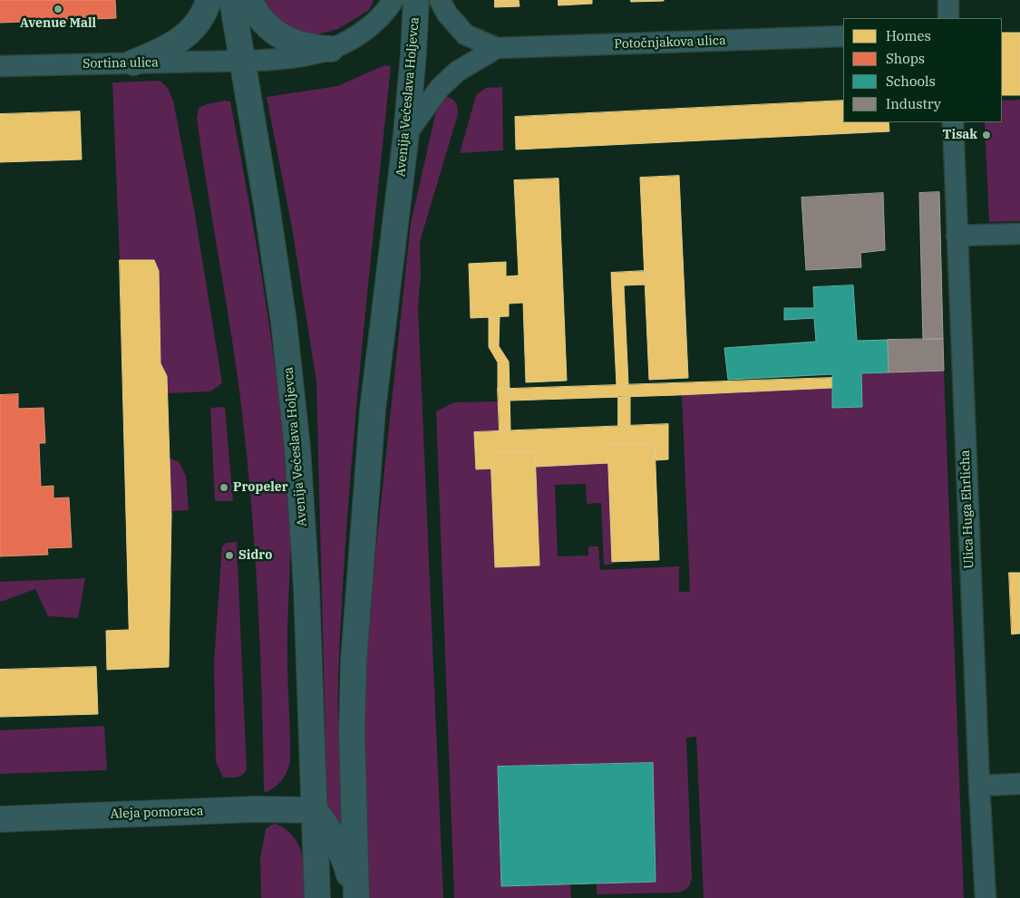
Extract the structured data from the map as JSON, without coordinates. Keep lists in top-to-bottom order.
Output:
{
  "streets": {
    "street": [
      "Potočnjakova ulica",
      "Sortina ulica",
      "Avenija Većeslava Holjevca",
      "Ulica Huga Ehrlicha",
      "Aleja pomoraca"
    ]
  },
  "crossings": [
    ["Potočnjakova ulica", "Avenija Većeslava Holjevca"],
    ["Sortina ulica", "Avenija Većeslava Holjevca"],
    ["Avenija Većeslava Holjevca", "Aleja pomoraca"]
  ],
  "places": [
    "Avenue Mall",
    "Tisak",
    "Propeler",
    "Sidro"
  ],
  "legend": [
    "Homes",
    "Shops",
    "Schools",
    "Industry"
  ]
}
